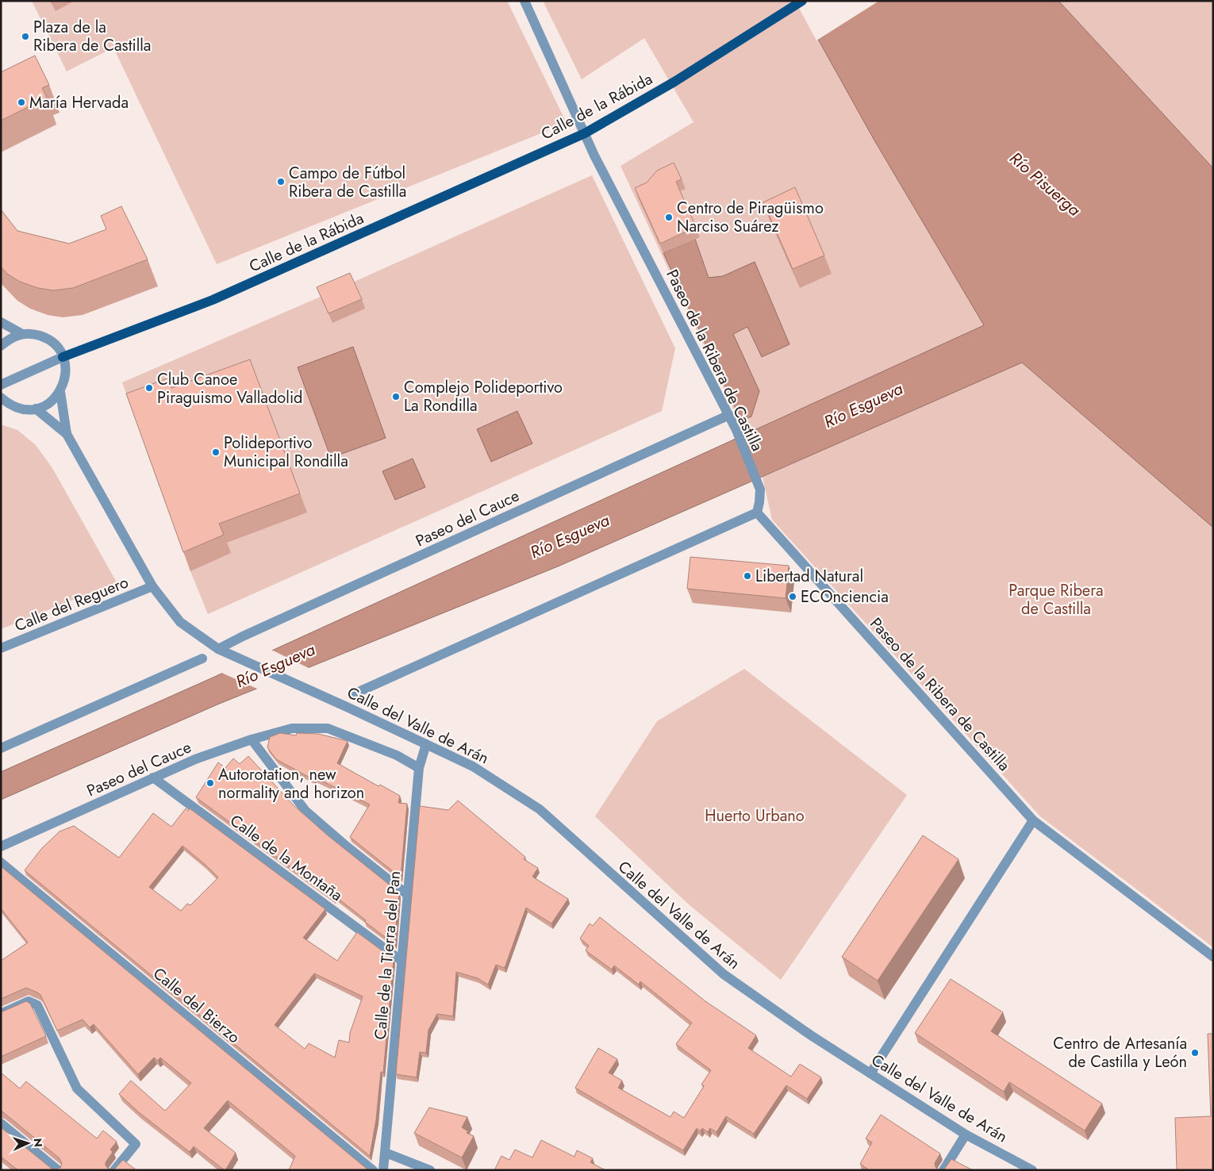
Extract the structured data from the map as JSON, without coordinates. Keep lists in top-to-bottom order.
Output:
{
  "streets": {
    "main road": ["Calle de la Rábida"],
    "street": [
      "Paseo de la Ribera de Castilla",
      "Paseo del Cauce",
      "Calle del Reguero",
      "Calle del Valle de Arán",
      "Calle de la Montaña",
      "Calle de la Tierra del Pan",
      "Calle del Bierzo"
    ]
  },
  "crossings": [
    ["Calle de la Rábida", "Paseo de la Ribera de Castilla"],
    ["Paseo de la Ribera de Castilla", "Paseo del Cauce"],
    ["Paseo del Cauce", "Calle del Valle de Arán"],
    ["Paseo del Cauce", "Calle de la Montaña"],
    ["Paseo del Cauce", "Calle de la Tierra del Pan"],
    ["Calle del Reguero", "Calle del Valle de Arán"],
    ["Calle del Valle de Arán", "Calle de la Tierra del Pan"],
    ["Calle de la Montaña", "Calle de la Tierra del Pan"]
  ],
  "water": ["Río Pisuerga", "Río Esgueva"],
  "parks": ["Parque Ribera de Castilla", "Huerto Urbano"],
  "places": [
    "Plaza de la Ribera de Castilla",
    "María Hervada",
    "Campo de Fútbol Ribera de Castilla",
    "Centro de Piragüismo Narciso Suárez",
    "Club Canoe Piraguismo Valladolid",
    "Complejo Polideportivo La Rondilla",
    "Polideportivo Municipal Rondilla",
    "Libertad Natural",
    "ECOnciencia",
    "Autorotation, new normality and horizon",
    "Centro de Artesanía de Castilla y León"
  ],
  "north": "right"
}
